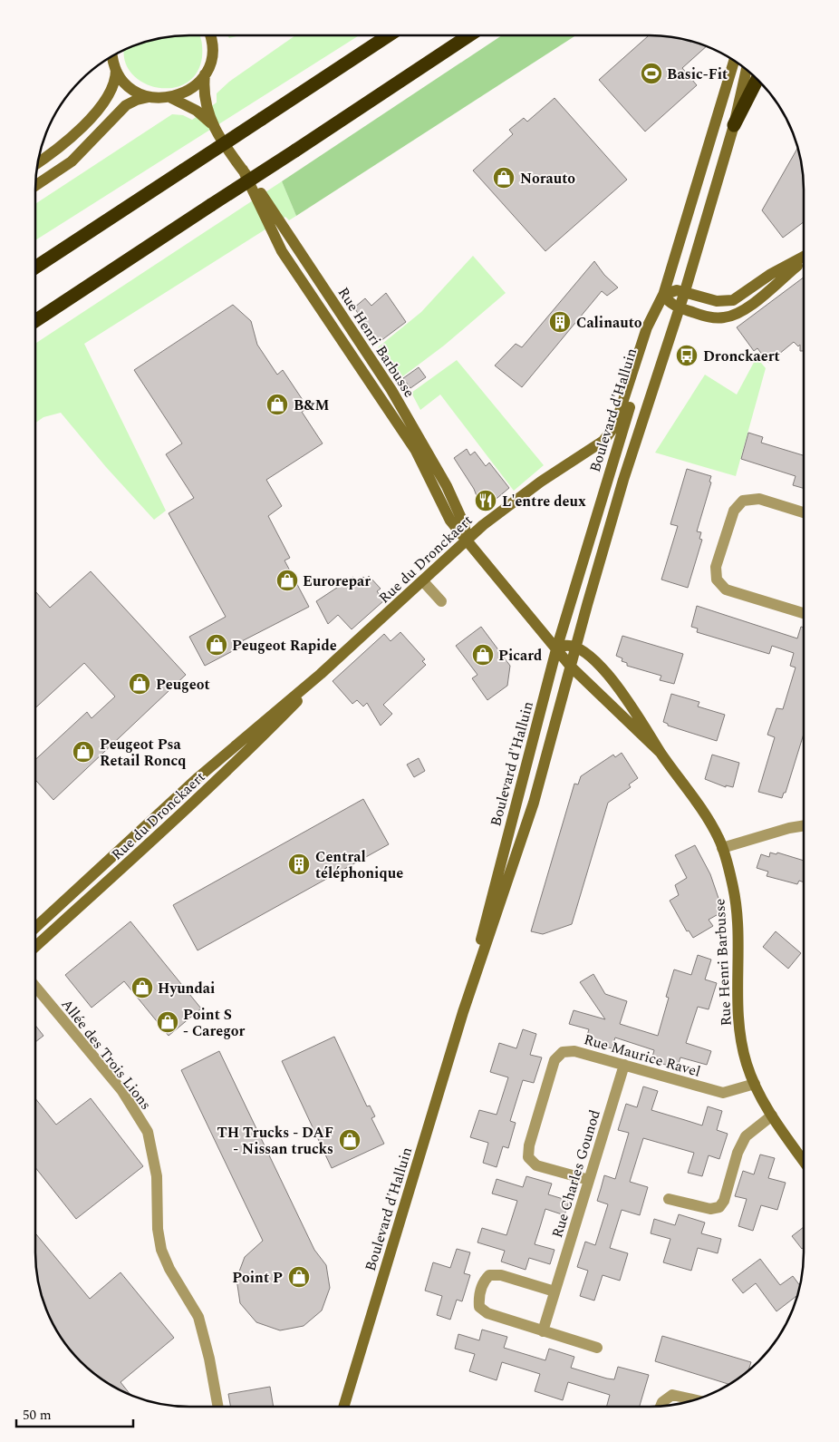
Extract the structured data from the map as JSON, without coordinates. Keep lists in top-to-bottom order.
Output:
{
  "streets": {
    "main road": ["Rue Henri Barbusse", "Boulevard d'Halluin", "Rue du Dronckaert"],
    "street": ["Allée des Trois Lions", "Rue Maurice Ravel", "Rue Charles Gounod"]
  },
  "crossings": [
    ["Rue Henri Barbusse", "Boulevard d'Halluin"],
    ["Rue Henri Barbusse", "Rue du Dronckaert"],
    ["Rue Henri Barbusse", "Rue Maurice Ravel"],
    ["Boulevard d'Halluin", "Rue du Dronckaert"],
    ["Rue Maurice Ravel", "Rue Charles Gounod"]
  ],
  "places": {
    "sports": ["Basic-Fit"],
    "shop": [
      "Norauto",
      "B&M",
      "Eurorepar",
      "Peugeot Rapide",
      "Picard",
      "Peugeot",
      "Peugeot Psa Retail Roncq",
      "Hyundai",
      "Point S - Caregor",
      "TH Trucks - DAF - Nissan trucks",
      "Point P"
    ],
    "building": ["Calinauto", "Central téléphonique"],
    "bus stop": ["Dronckaert"],
    "restaurant": ["L'entre deux"]
  },
  "scale_bar": "50 m"
}
